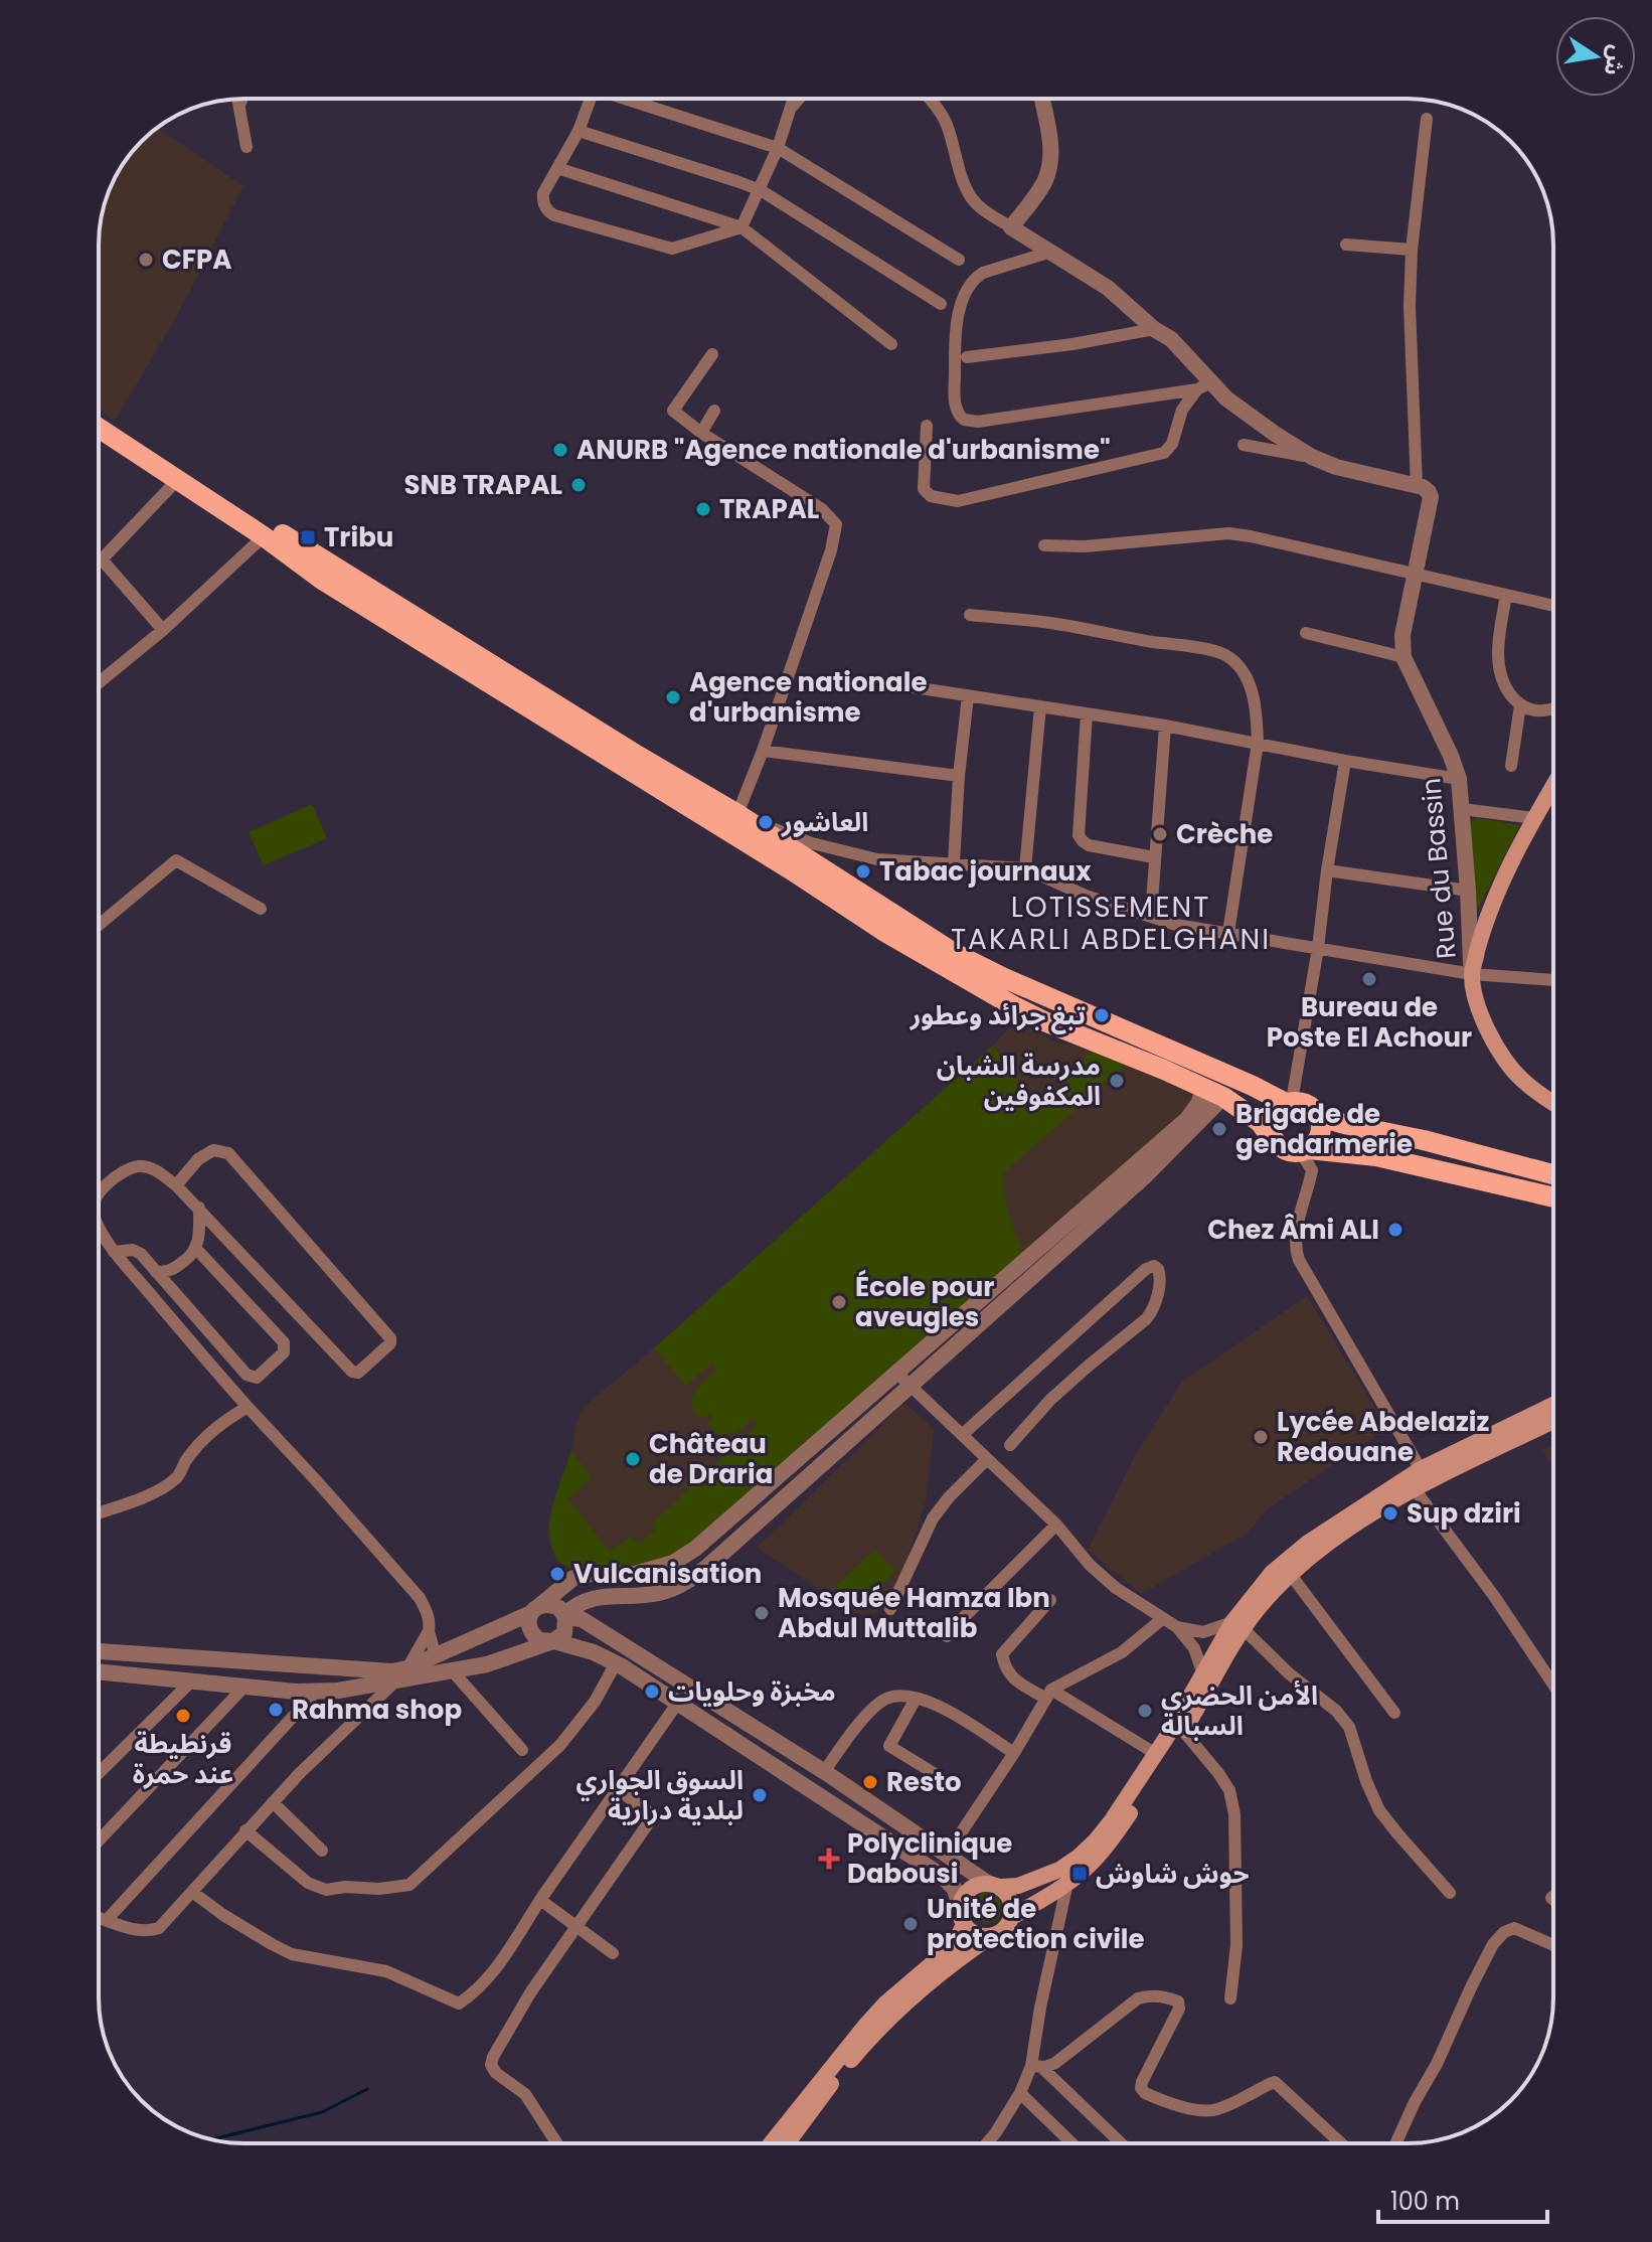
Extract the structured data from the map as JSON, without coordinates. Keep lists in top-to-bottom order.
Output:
{
  "streets": {
    "street": ["Rue du Bassin"]
  },
  "districts": ["LOTISSEMENT TAKARLI ABDELGHANI"],
  "places": {
    "other": [
      "CFPA",
      "ANURB \"Agence nationale d'urbanisme\"",
      "SNB TRAPAL",
      "TRAPAL",
      "Agence nationale d'urbanisme",
      "العاشور",
      "Crèche",
      "Tabac journaux",
      "Bureau de Poste El Achour",
      "تبغ جرائد وعطور",
      "مدرسة الشبان المكفوفين",
      "Brigade de gendarmerie",
      "Chez Âmi ALI",
      "École pour aveugles",
      "Lycée Abdelaziz Redouane",
      "Château de Draria",
      "Sup dziri",
      "Vulcanisation",
      "Mosquée Hamza Ibn Abdul Muttalib",
      "مخبزة وحلويات",
      "Rahma shop",
      "الأمن الحضري السبالة",
      "قرنطيطة عند حمرة",
      "Resto",
      "السوق الجواري لبلدية درارية",
      "Unité de protection civile"
    ],
    "transit": ["Tribu", "حوش شاوش"],
    "health": ["Polyclinique Dabousi"]
  },
  "scale_bar": "100 m",
  "north": "right"
}
